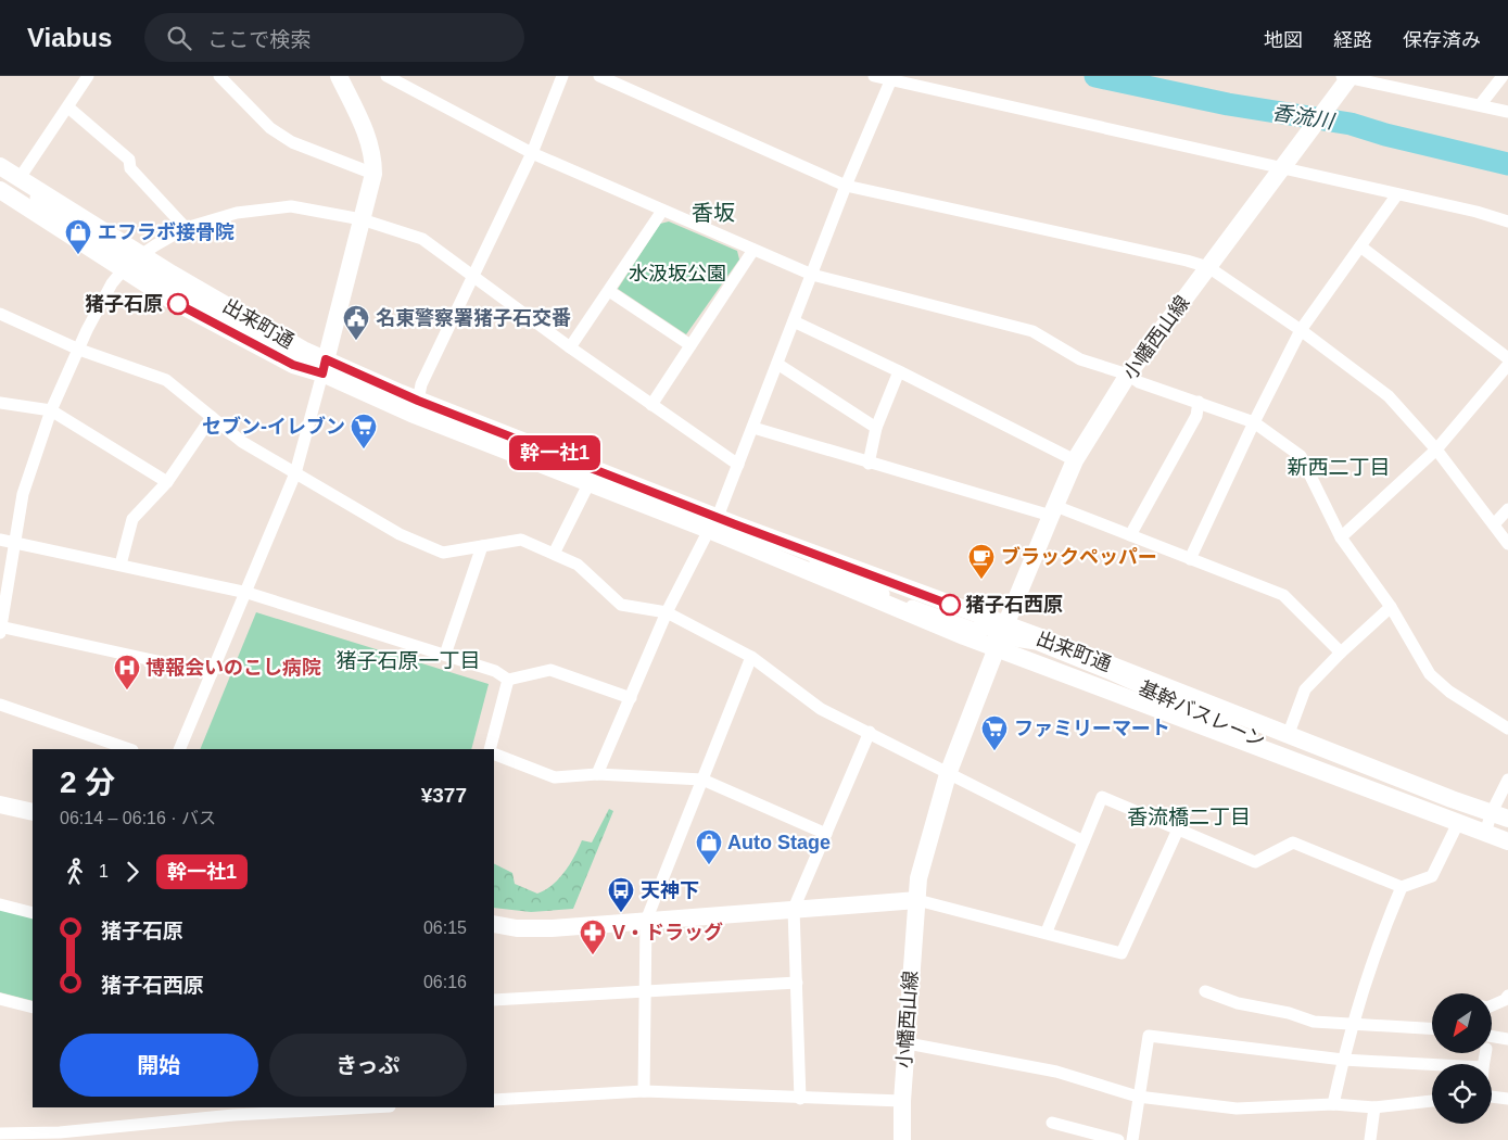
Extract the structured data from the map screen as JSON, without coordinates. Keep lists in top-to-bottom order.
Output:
{
  "streets": {
    "main road": ["出来町通", "小幡西山線"]
  },
  "crossings": [
    ["出来町通", "小幡西山線"]
  ],
  "districts": [
    "香坂",
    "新西二丁目",
    "猪子石原一丁目",
    "香流橋二丁目"
  ],
  "water": ["香流川"],
  "parks": ["水汲坂公園"],
  "places": {
    "shop": ["エフラボ接骨院", "Auto Stage"],
    "other": ["猪子石原", "猪子石西原"],
    "public building": ["名東警察署猪子石交番"],
    "supermarket": ["セブン-イレブン", "ファミリーマート"],
    "cafe": ["ブラックペッパー"],
    "hospital": ["博報会いのこし病院"],
    "bus stop": ["天神下"],
    "pharmacy": ["V・ドラッグ"]
  },
  "lines": ["bus line 幹一社1"],
  "north": "bottom left",
  "page": {
    "header": "Viabus",
    "search": "ここで検索",
    "nav": ["地図", "経路", "保存済み"],
    "on_map": "幹一社1",
    "heading": ["2 分", "06:14 – 06:16 · バス", "¥377"],
    "legs": ["1", "幹一社1"],
    "list": [
      {
        "name": "猪子石原",
        "value": "06:15"
      },
      {
        "name": "猪子石西原",
        "value": "06:16"
      }
    ],
    "buttons": ["開始", "きっぷ"]
  }
}
